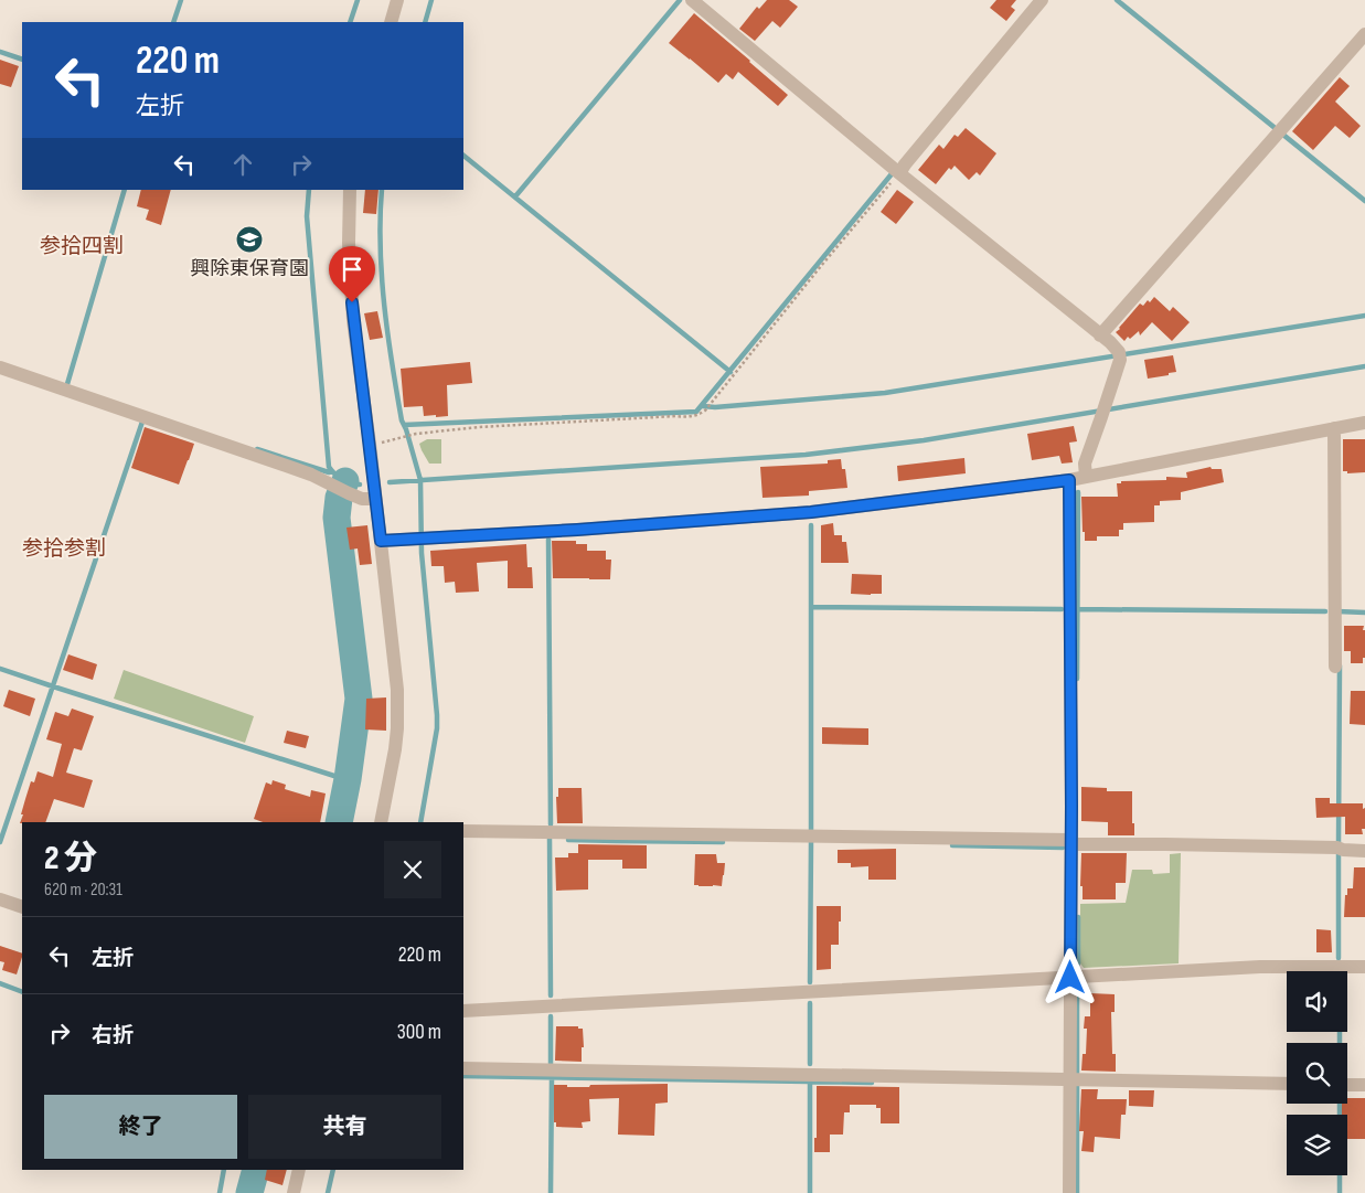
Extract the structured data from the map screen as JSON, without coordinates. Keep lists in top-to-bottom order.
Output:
{
  "districts": ["参拾四割", "参拾参割"],
  "places": {
    "school or university": ["興除東保育園"]
  },
  "page": {
    "turn": ["220 m", "左折"],
    "heading": ["2 分", "620 m · 20:31"],
    "list": [
      {
        "name": "左折",
        "value": "220 m"
      },
      {
        "name": "右折",
        "value": "300 m"
      }
    ],
    "buttons": ["終了", "共有"]
  }
}
